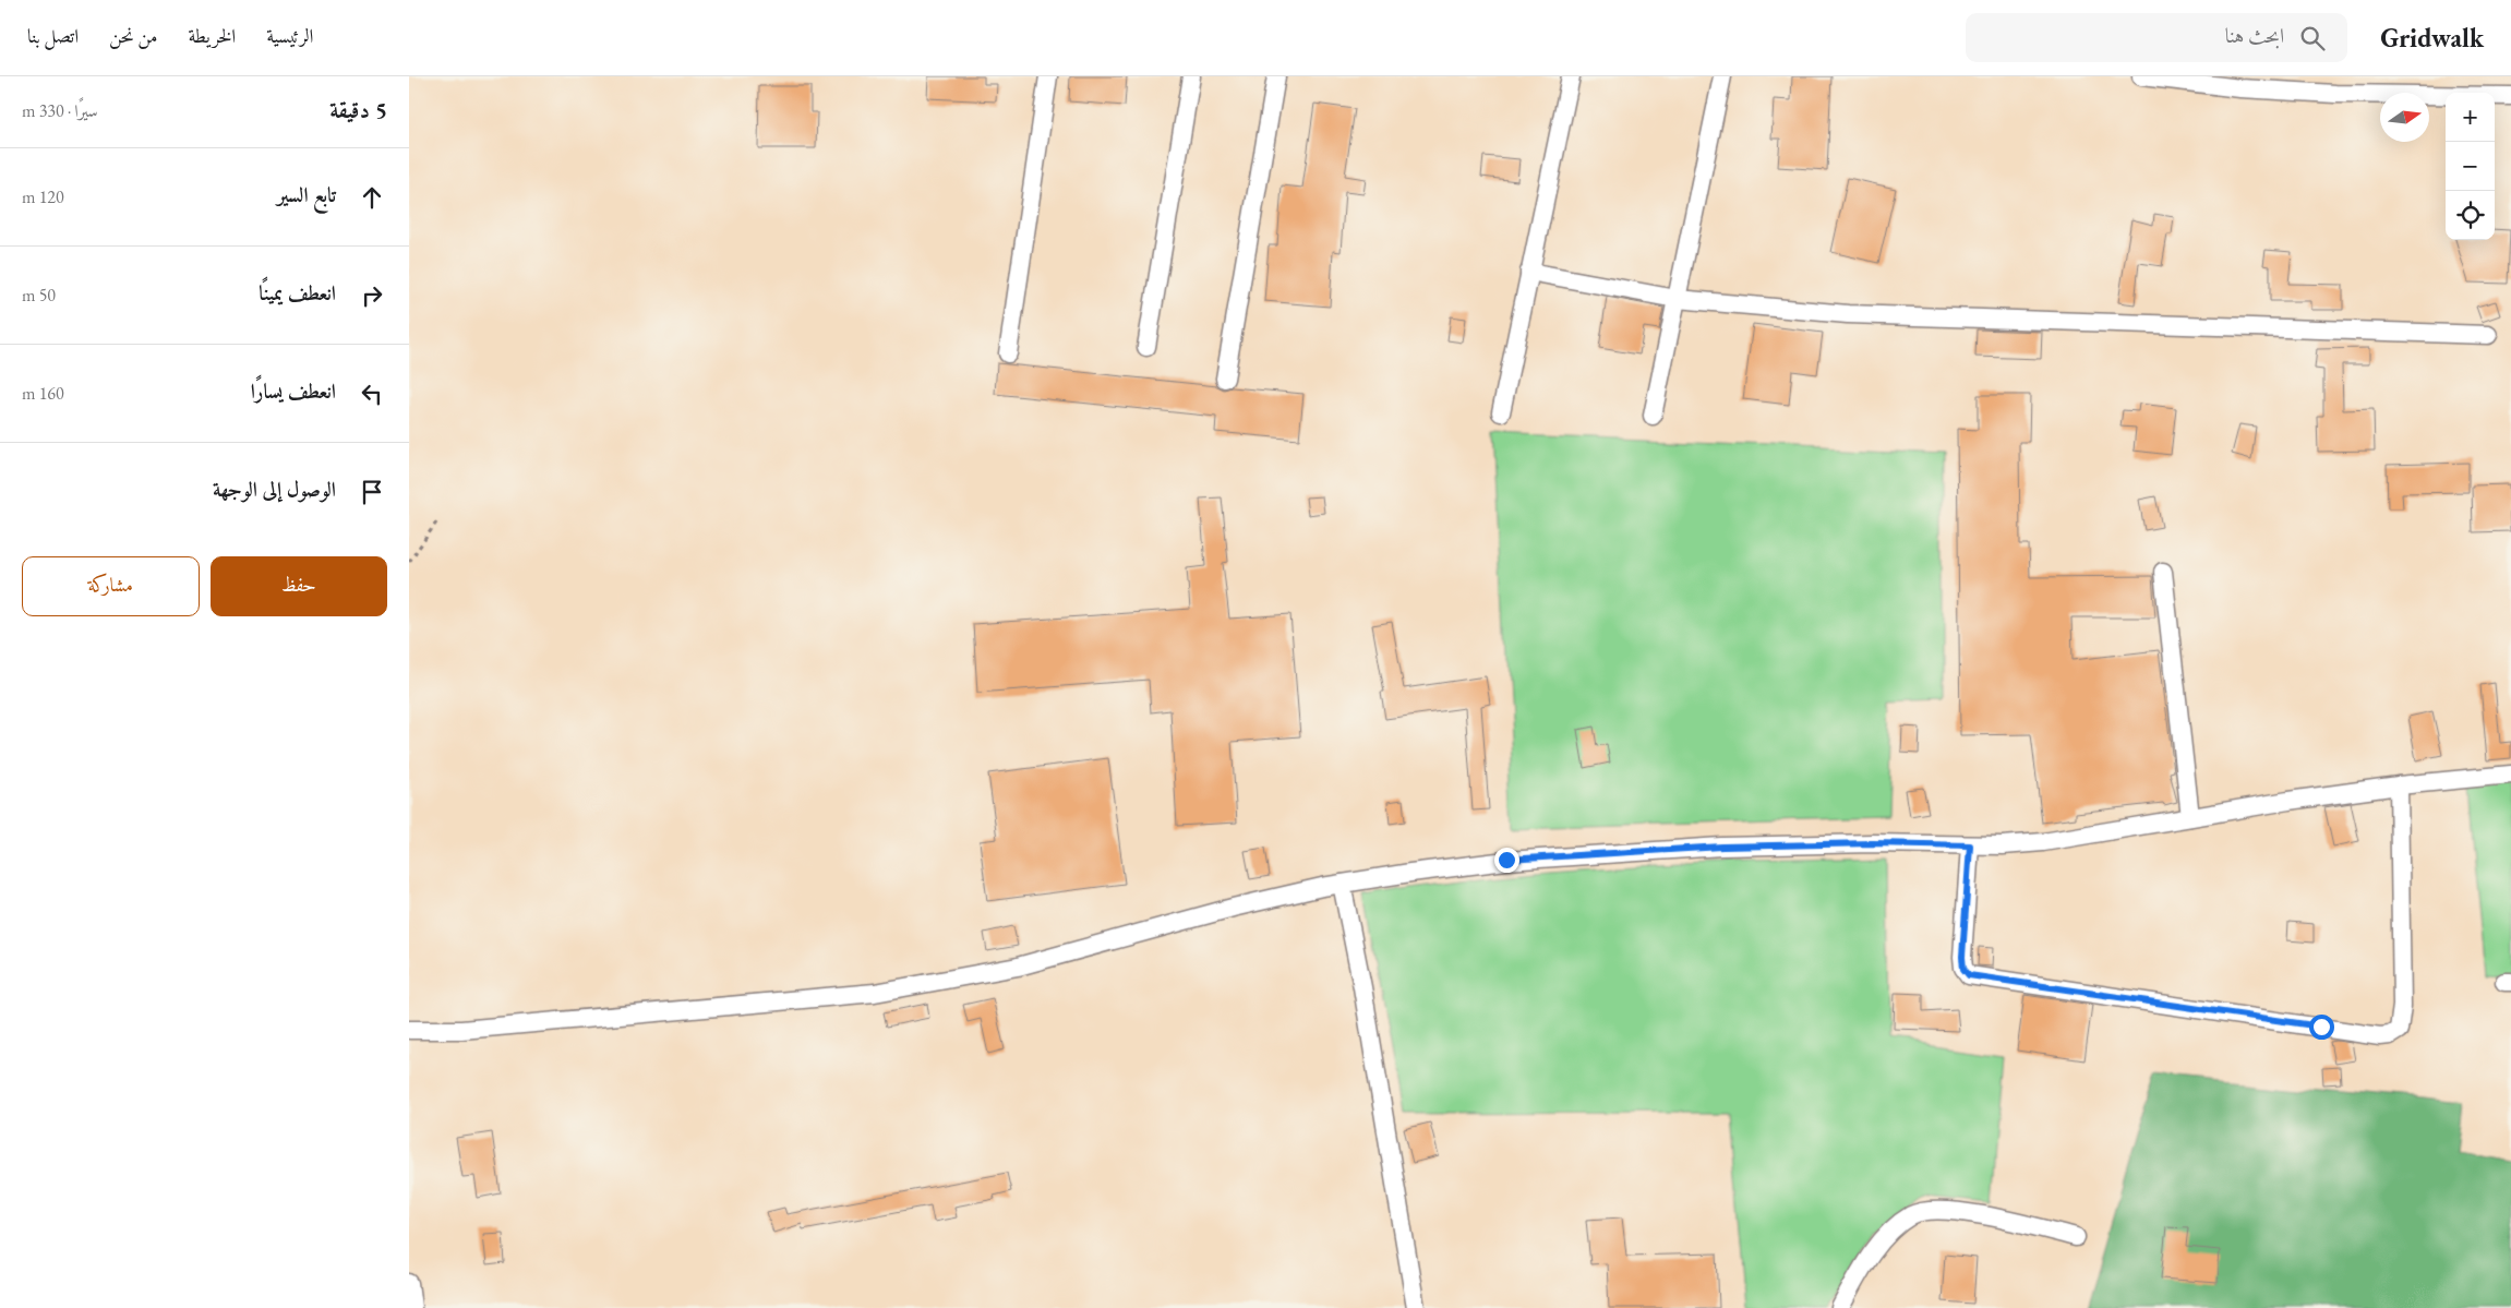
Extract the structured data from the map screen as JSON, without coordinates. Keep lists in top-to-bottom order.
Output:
{
  "north": "right",
  "page": {
    "header": "Gridwalk",
    "search": "ابحث هنا",
    "nav": [
      "الرئيسية",
      "الخريطة",
      "من نحن",
      "اتصل بنا"
    ],
    "heading": ["5 دقيقة", "سيرًا · 330 m"],
    "map_buttons": ["+", "−"],
    "list": [
      ["تابع السير", "120 m"],
      ["انعطف يمينًا", "50 m"],
      ["انعطف يسارًا", "160 m"],
      "الوصول إلى الوجهة"
    ],
    "buttons": ["حفظ", "مشاركة"]
  }
}
